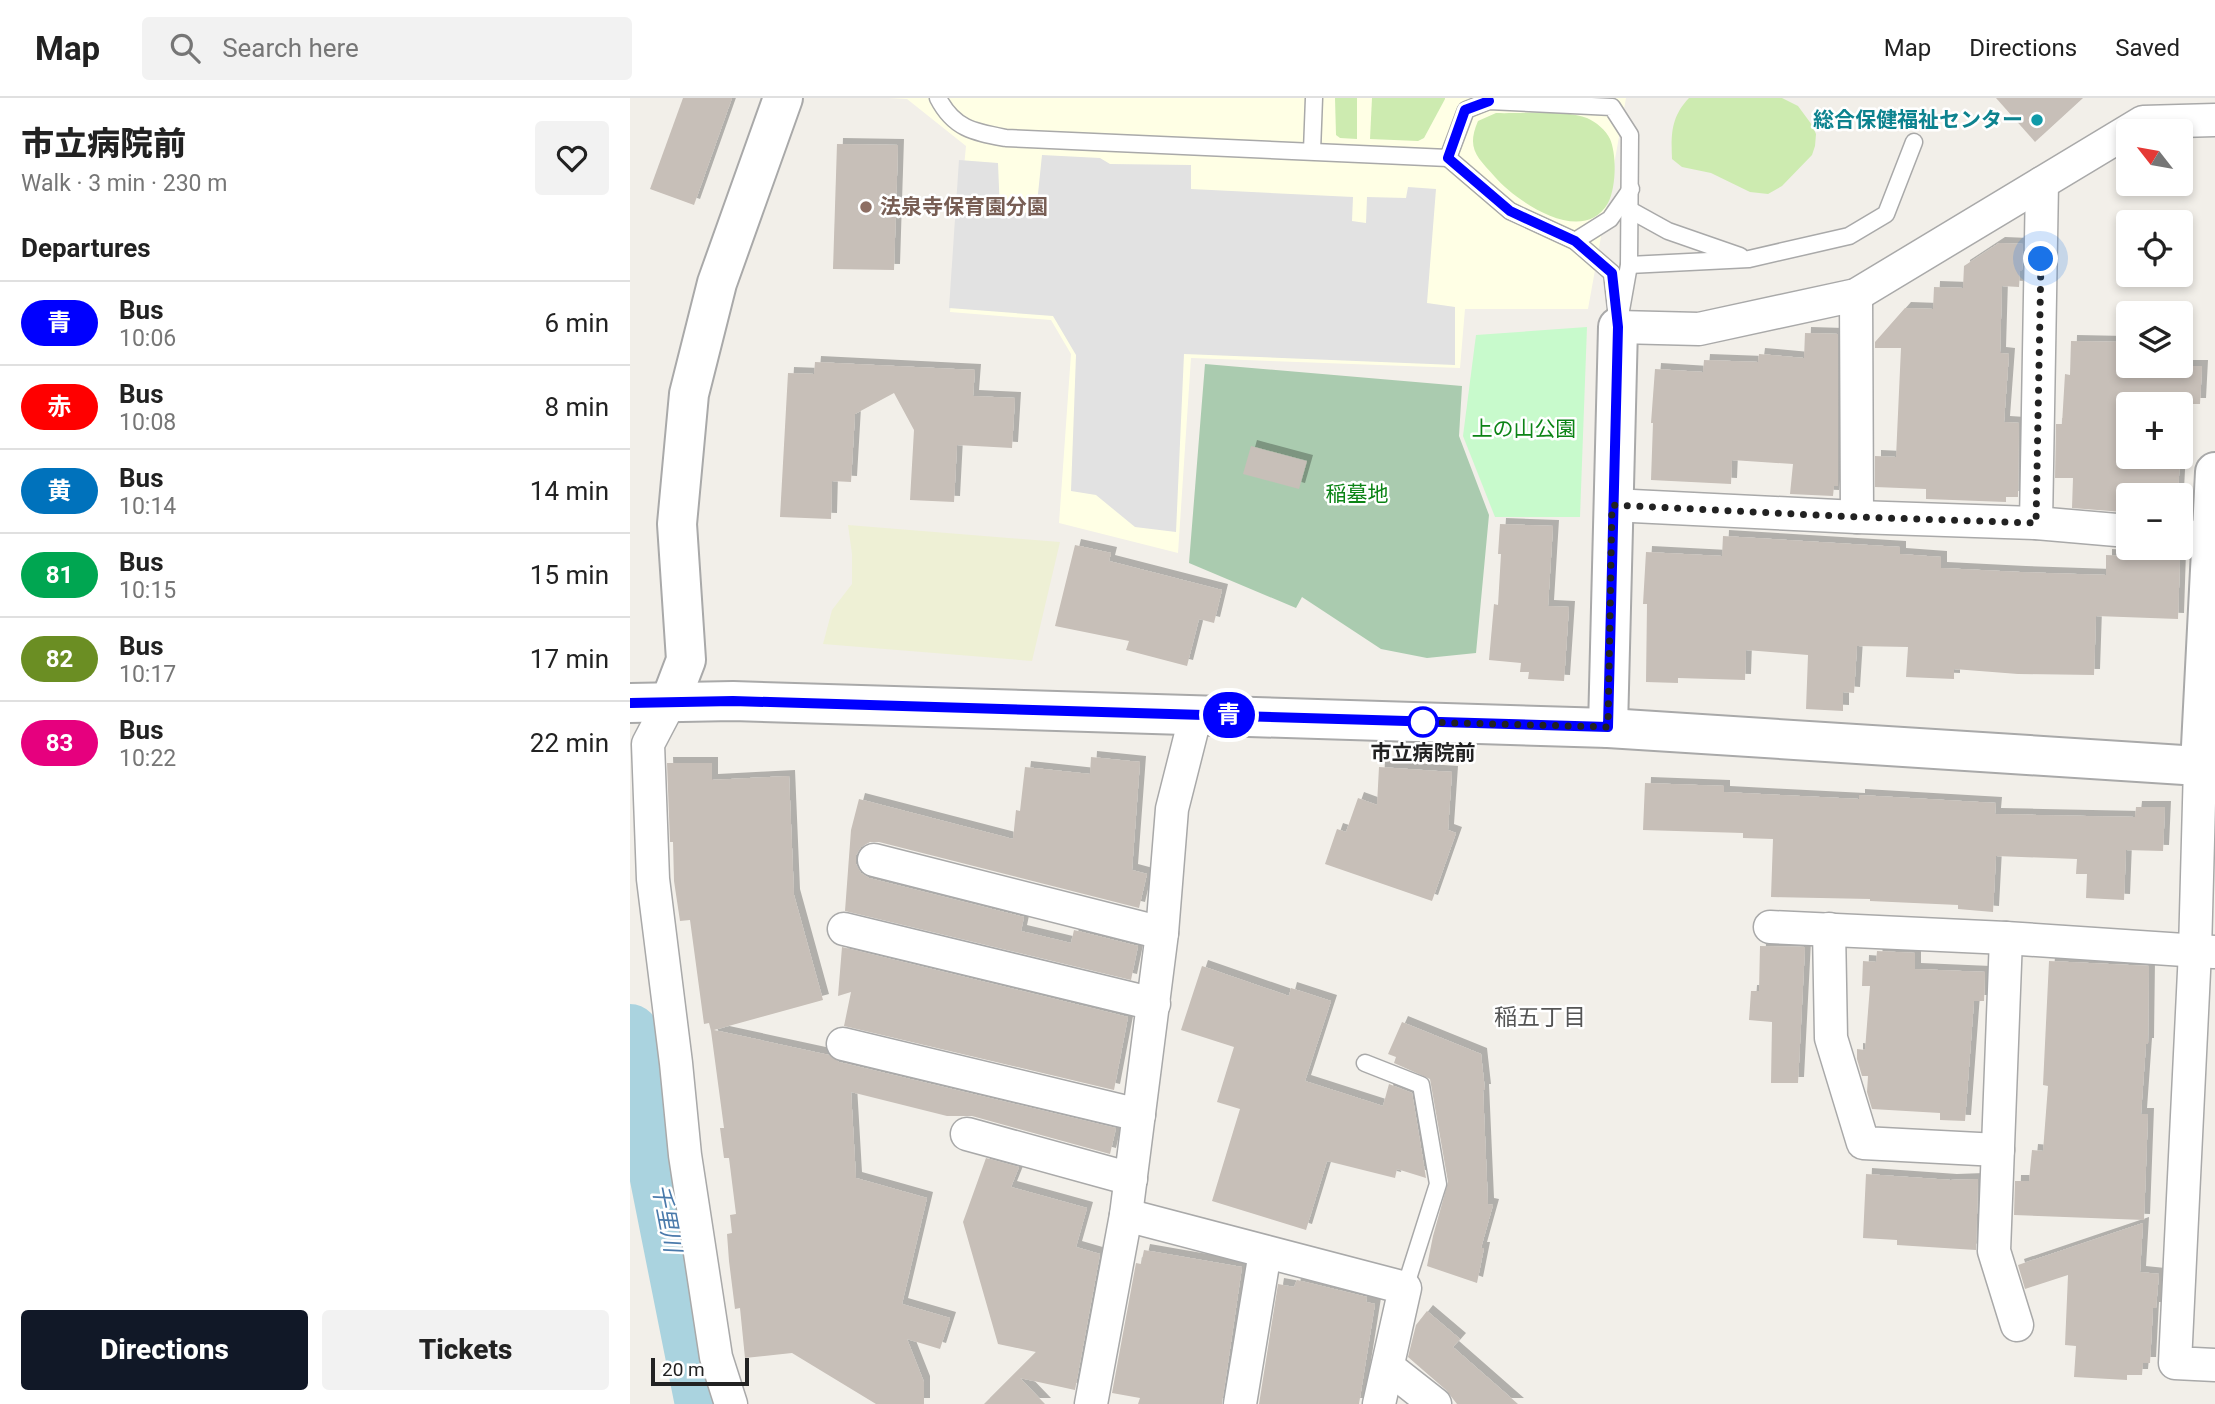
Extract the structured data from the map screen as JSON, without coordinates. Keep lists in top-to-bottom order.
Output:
{
  "districts": ["稲五丁目"],
  "water": ["千里川"],
  "parks": ["上の山公園", "稲墓地"],
  "places": ["総合保健福祉センター", "法泉寺保育園分園", "市立病院前"],
  "lines": ["bus line 青"],
  "scale_bar": "20 m",
  "north": "top left",
  "page": {
    "header": "Map",
    "search": "Search here",
    "nav": ["Map", "Directions", "Saved"],
    "heading": [
      ["市立病院前", "Walk · 3 min · 230 m"],
      "Departures"
    ],
    "on_map": "青",
    "map_buttons": ["+", "−"],
    "list": [
      {
        "mark": "青",
        "name": "Bus",
        "note": "10:06",
        "value": "6 min"
      },
      {
        "mark": "赤",
        "name": "Bus",
        "note": "10:08",
        "value": "8 min"
      },
      {
        "mark": "黄",
        "name": "Bus",
        "note": "10:14",
        "value": "14 min"
      },
      {
        "mark": "81",
        "name": "Bus",
        "note": "10:15",
        "value": "15 min"
      },
      {
        "mark": "82",
        "name": "Bus",
        "note": "10:17",
        "value": "17 min"
      },
      {
        "mark": "83",
        "name": "Bus",
        "note": "10:22",
        "value": "22 min"
      }
    ],
    "buttons": ["Directions", "Tickets"],
    "scale": "20 m"
  }
}
